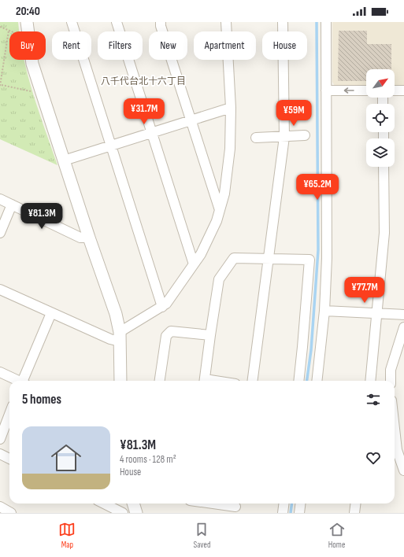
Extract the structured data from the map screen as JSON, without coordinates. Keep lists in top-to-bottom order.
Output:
{
  "districts": ["八千代台北十六丁目"],
  "north": "top right",
  "page": {
    "status": "20:40",
    "chip": [
      "Buy",
      "Rent",
      "Filters",
      "New",
      "Apartment",
      "House"
    ],
    "price": [
      "¥31.7M",
      "¥59M",
      "¥65.2M",
      "¥81.3M",
      "¥77.7M"
    ],
    "heading": "5 homes",
    "list": [
      {
        "name": "¥81.3M",
        "note": "4 rooms · 128 m² · House"
      }
    ],
    "tabs": ["Map", "Saved", "Home"]
  }
}
